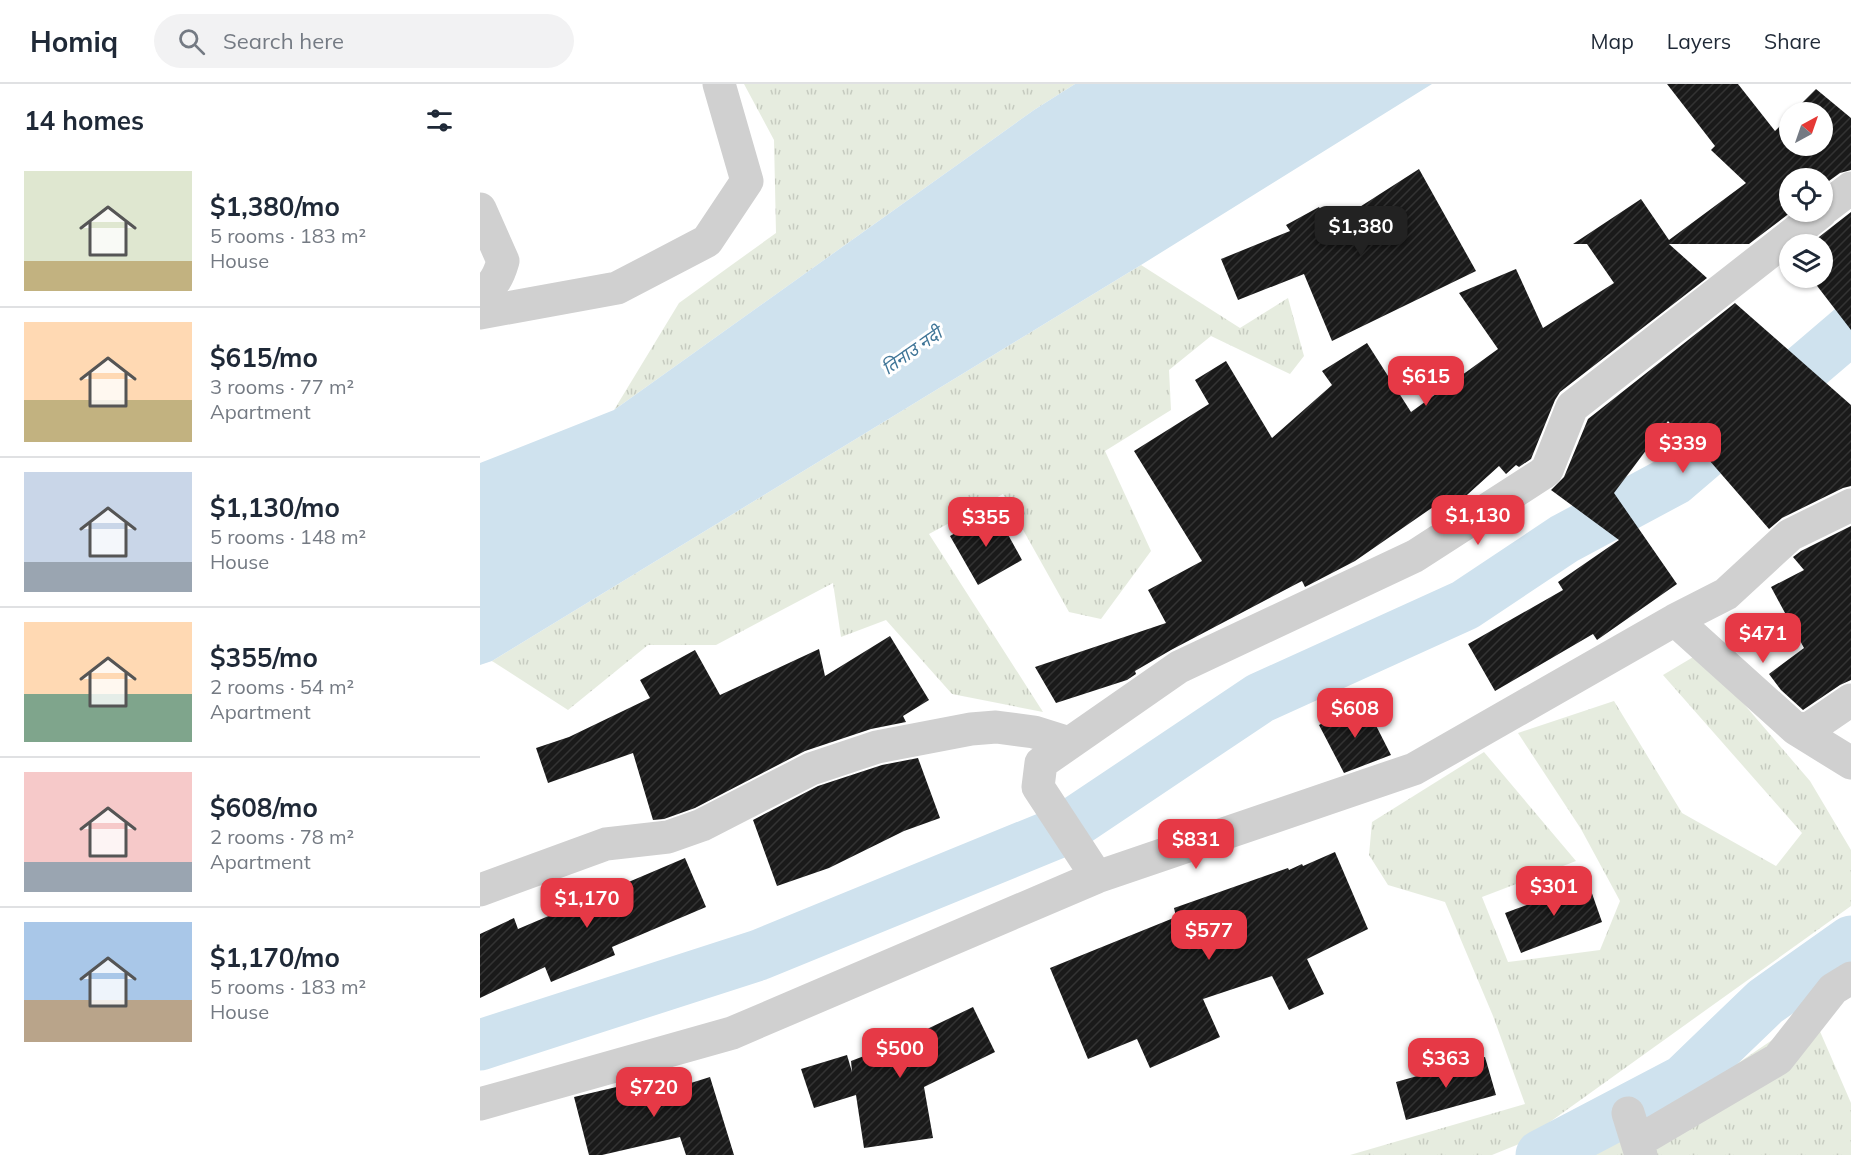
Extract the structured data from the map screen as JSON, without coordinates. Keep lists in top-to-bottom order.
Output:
{
  "water": ["तिनाउ नदी"],
  "north": "top right",
  "page": {
    "header": "Homiq",
    "search": "Search here",
    "nav": ["Map", "Layers", "Share"],
    "heading": "14 homes",
    "list": [
      {
        "name": "$1,380/mo",
        "note": "5 rooms · 183 m² · House"
      },
      {
        "name": "$615/mo",
        "note": "3 rooms · 77 m² · Apartment"
      },
      {
        "name": "$1,130/mo",
        "note": "5 rooms · 148 m² · House"
      },
      {
        "name": "$355/mo",
        "note": "2 rooms · 54 m² · Apartment"
      },
      {
        "name": "$608/mo",
        "note": "2 rooms · 78 m² · Apartment"
      },
      {
        "name": "$1,170/mo",
        "note": "5 rooms · 183 m² · House"
      }
    ],
    "price": [
      "$1,380",
      "$615",
      "$339",
      "$1,130",
      "$355",
      "$471",
      "$608",
      "$831",
      "$301",
      "$1,170",
      "$577",
      "$500",
      "$363",
      "$720"
    ]
  }
}
